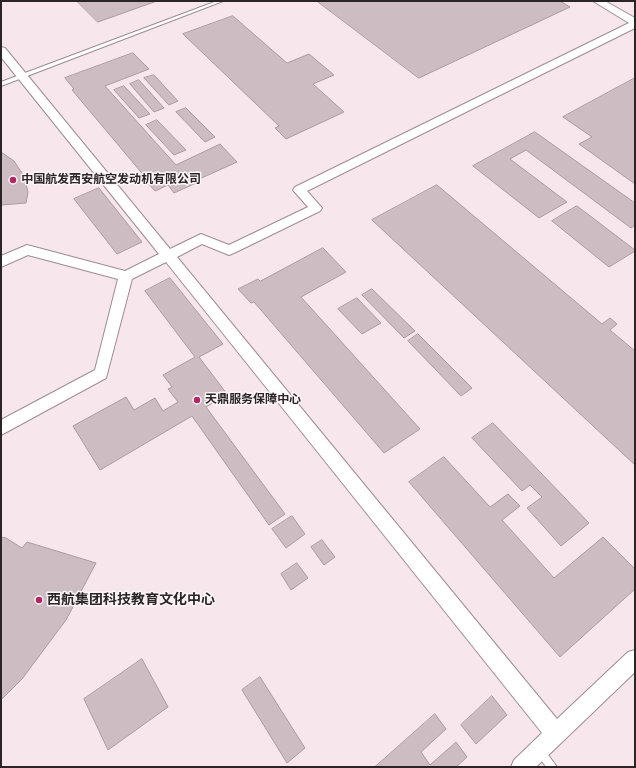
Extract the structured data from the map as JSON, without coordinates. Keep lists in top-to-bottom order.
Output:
{
  "places": ["中国航发西安航空发动机有限公司", "天鼎服务保障中心", "西航集团科技教育文化中心"]
}
